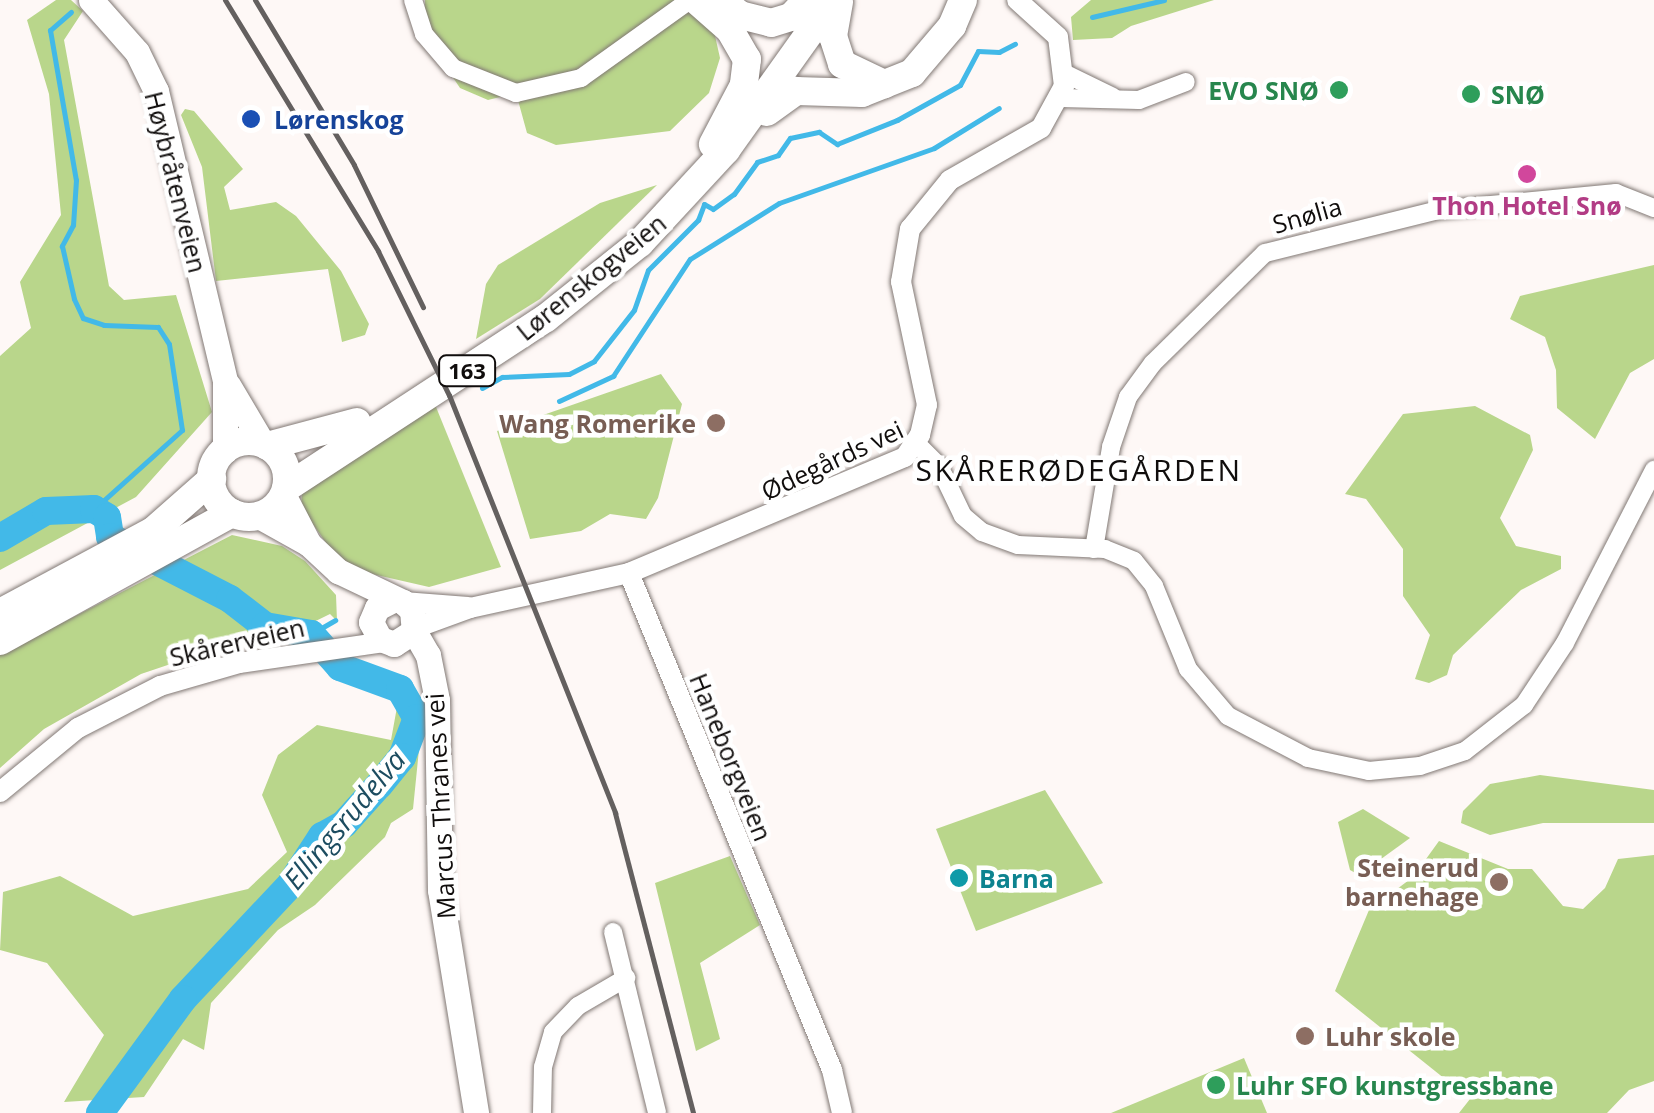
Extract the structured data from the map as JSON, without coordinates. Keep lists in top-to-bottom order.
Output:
{
  "streets": {
    "highway": ["Lørenskogveien", "163"],
    "main road": ["Høybråtenveien", "Marcus Thranes vei"],
    "street": [
      "Snølia",
      "Ødegårds vei",
      "Skårerveien",
      "Haneborgveien"
    ]
  },
  "crossings": [
    ["Høybråtenveien", "Lørenskogveien"],
    ["Høybråtenveien", "163"],
    ["Høybråtenveien", "Marcus Thranes vei"],
    ["Snølia", "Ødegårds vei"],
    ["Lørenskogveien", "163"],
    ["Lørenskogveien", "Marcus Thranes vei"],
    ["163", "Marcus Thranes vei"],
    ["Ødegårds vei", "Haneborgveien"],
    ["Skårerveien", "Marcus Thranes vei"]
  ],
  "districts": ["SKÅRERØDEGÅRDEN"],
  "water": ["Ellingsrudelva"],
  "places": [
    "EVO SNØ",
    "SNØ",
    "Lørenskog",
    "Thon Hotel Snø",
    "Wang Romerike",
    "Barna",
    "Steinerud barnehage",
    "Luhr skole",
    "Luhr SFO kunstgressbane"
  ]
}
